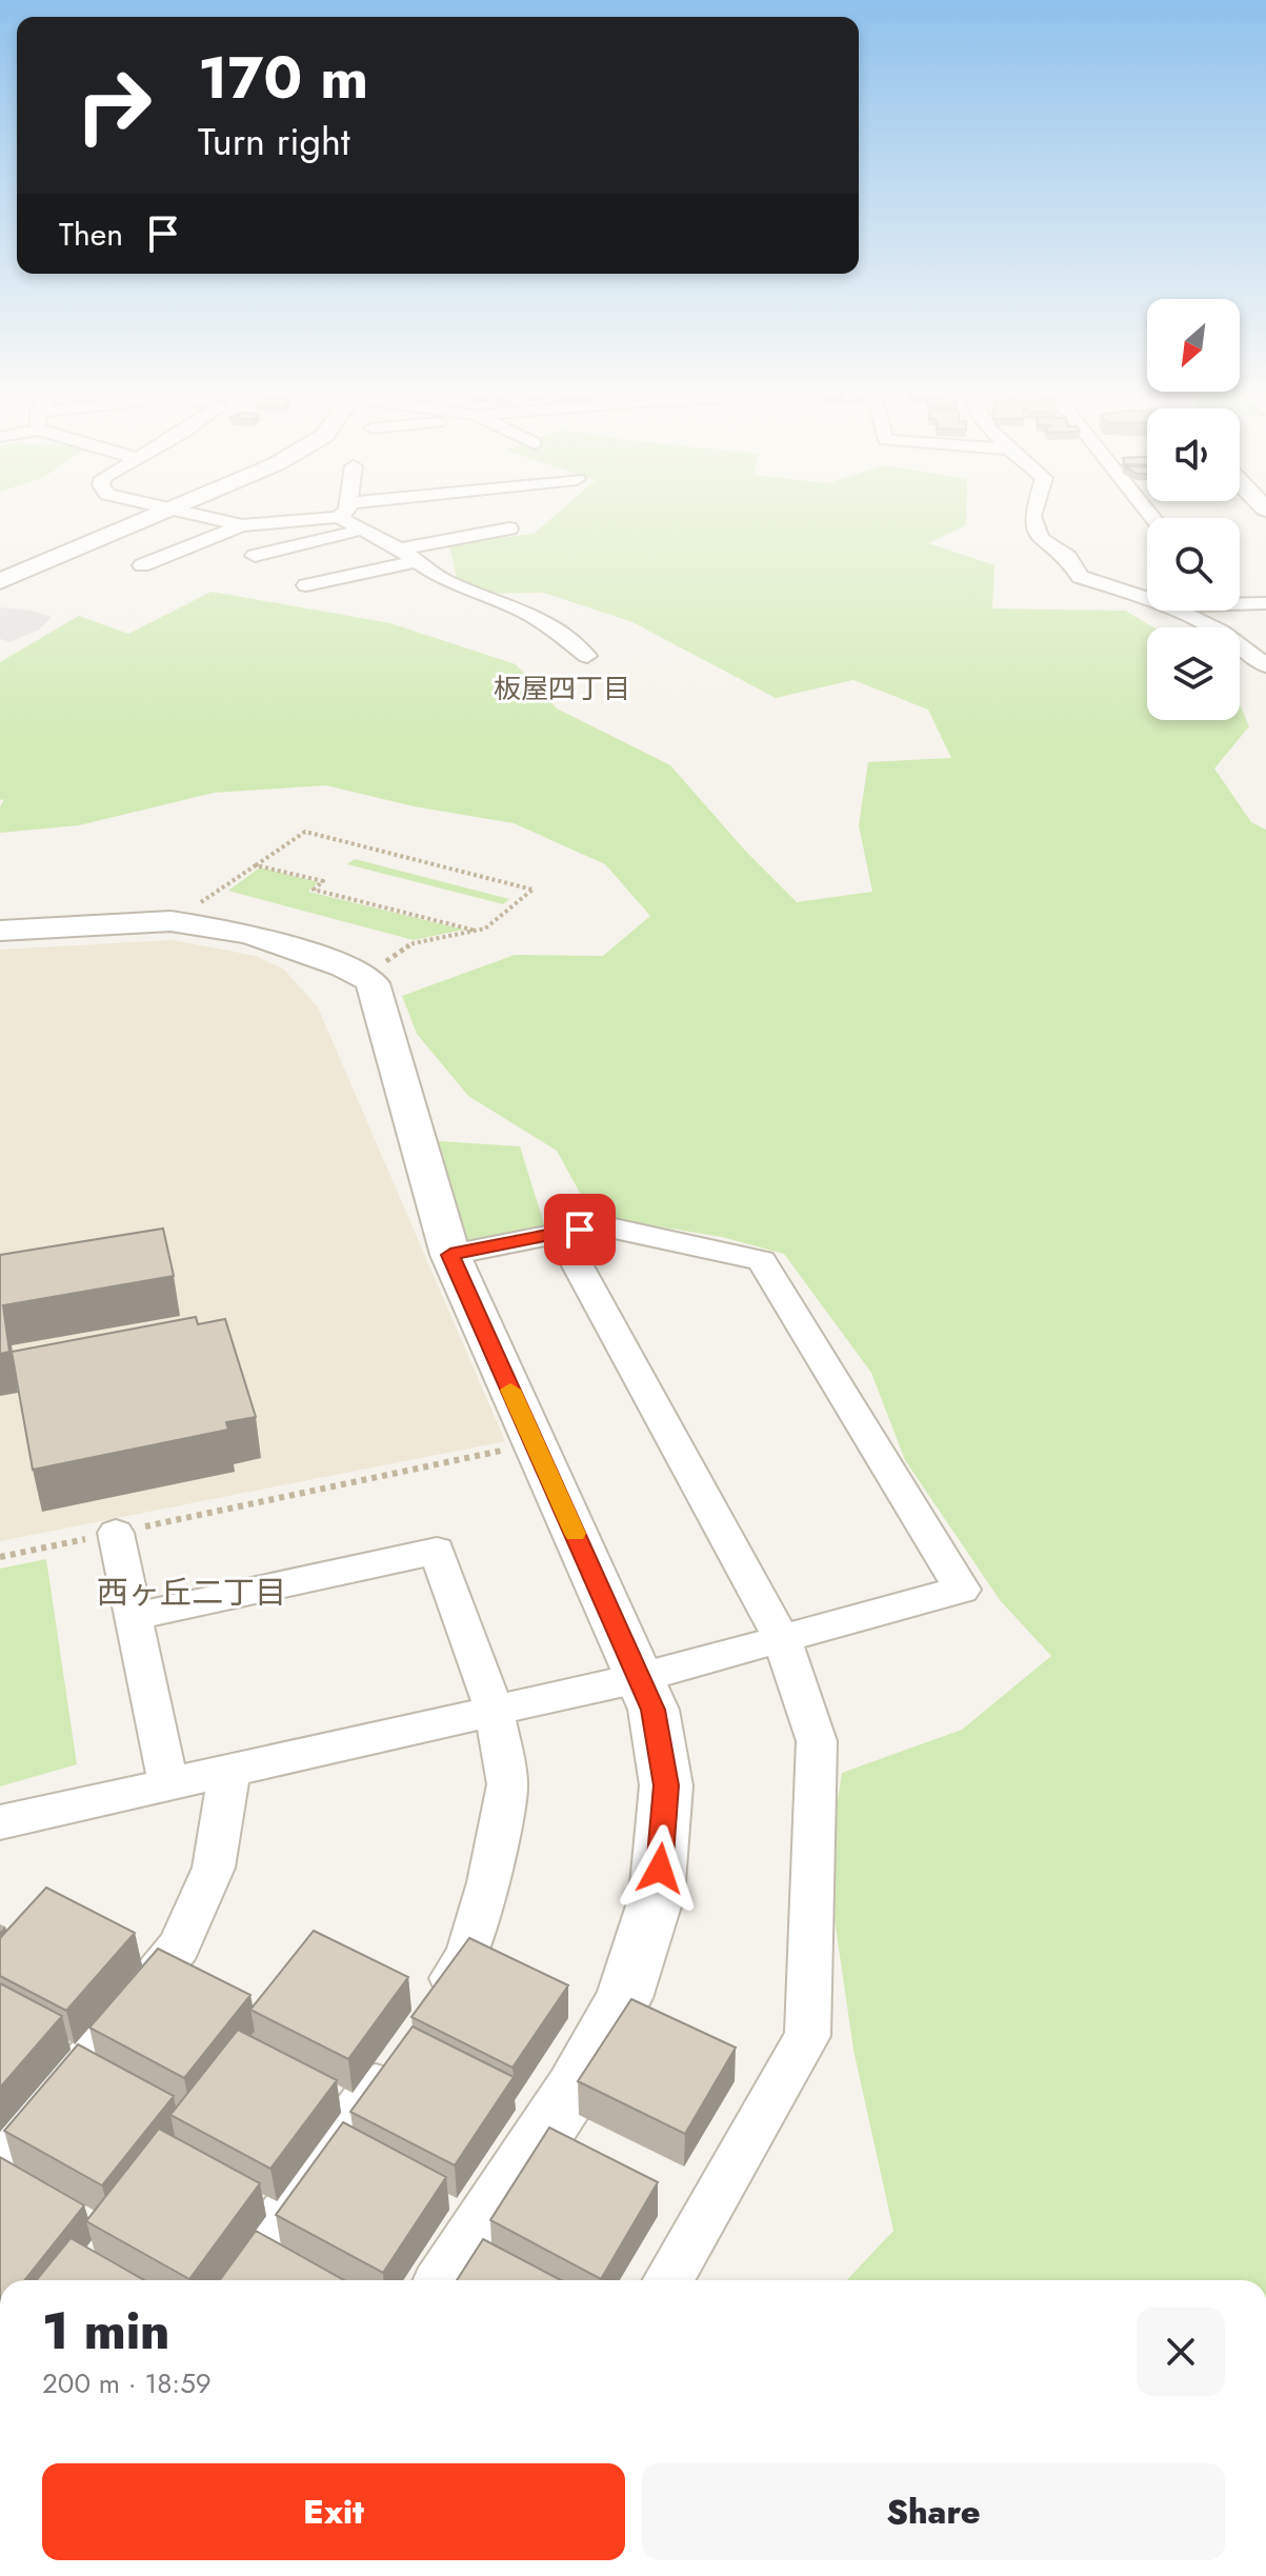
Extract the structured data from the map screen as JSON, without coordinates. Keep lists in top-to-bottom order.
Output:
{
  "districts": ["板屋四丁目", "西ヶ丘二丁目"],
  "north": "bottom left",
  "page": {
    "turn": ["170 m", "Turn right"],
    "then": "Then",
    "heading": ["1 min", "200 m · 18:59"],
    "buttons": ["Exit", "Share"]
  }
}
